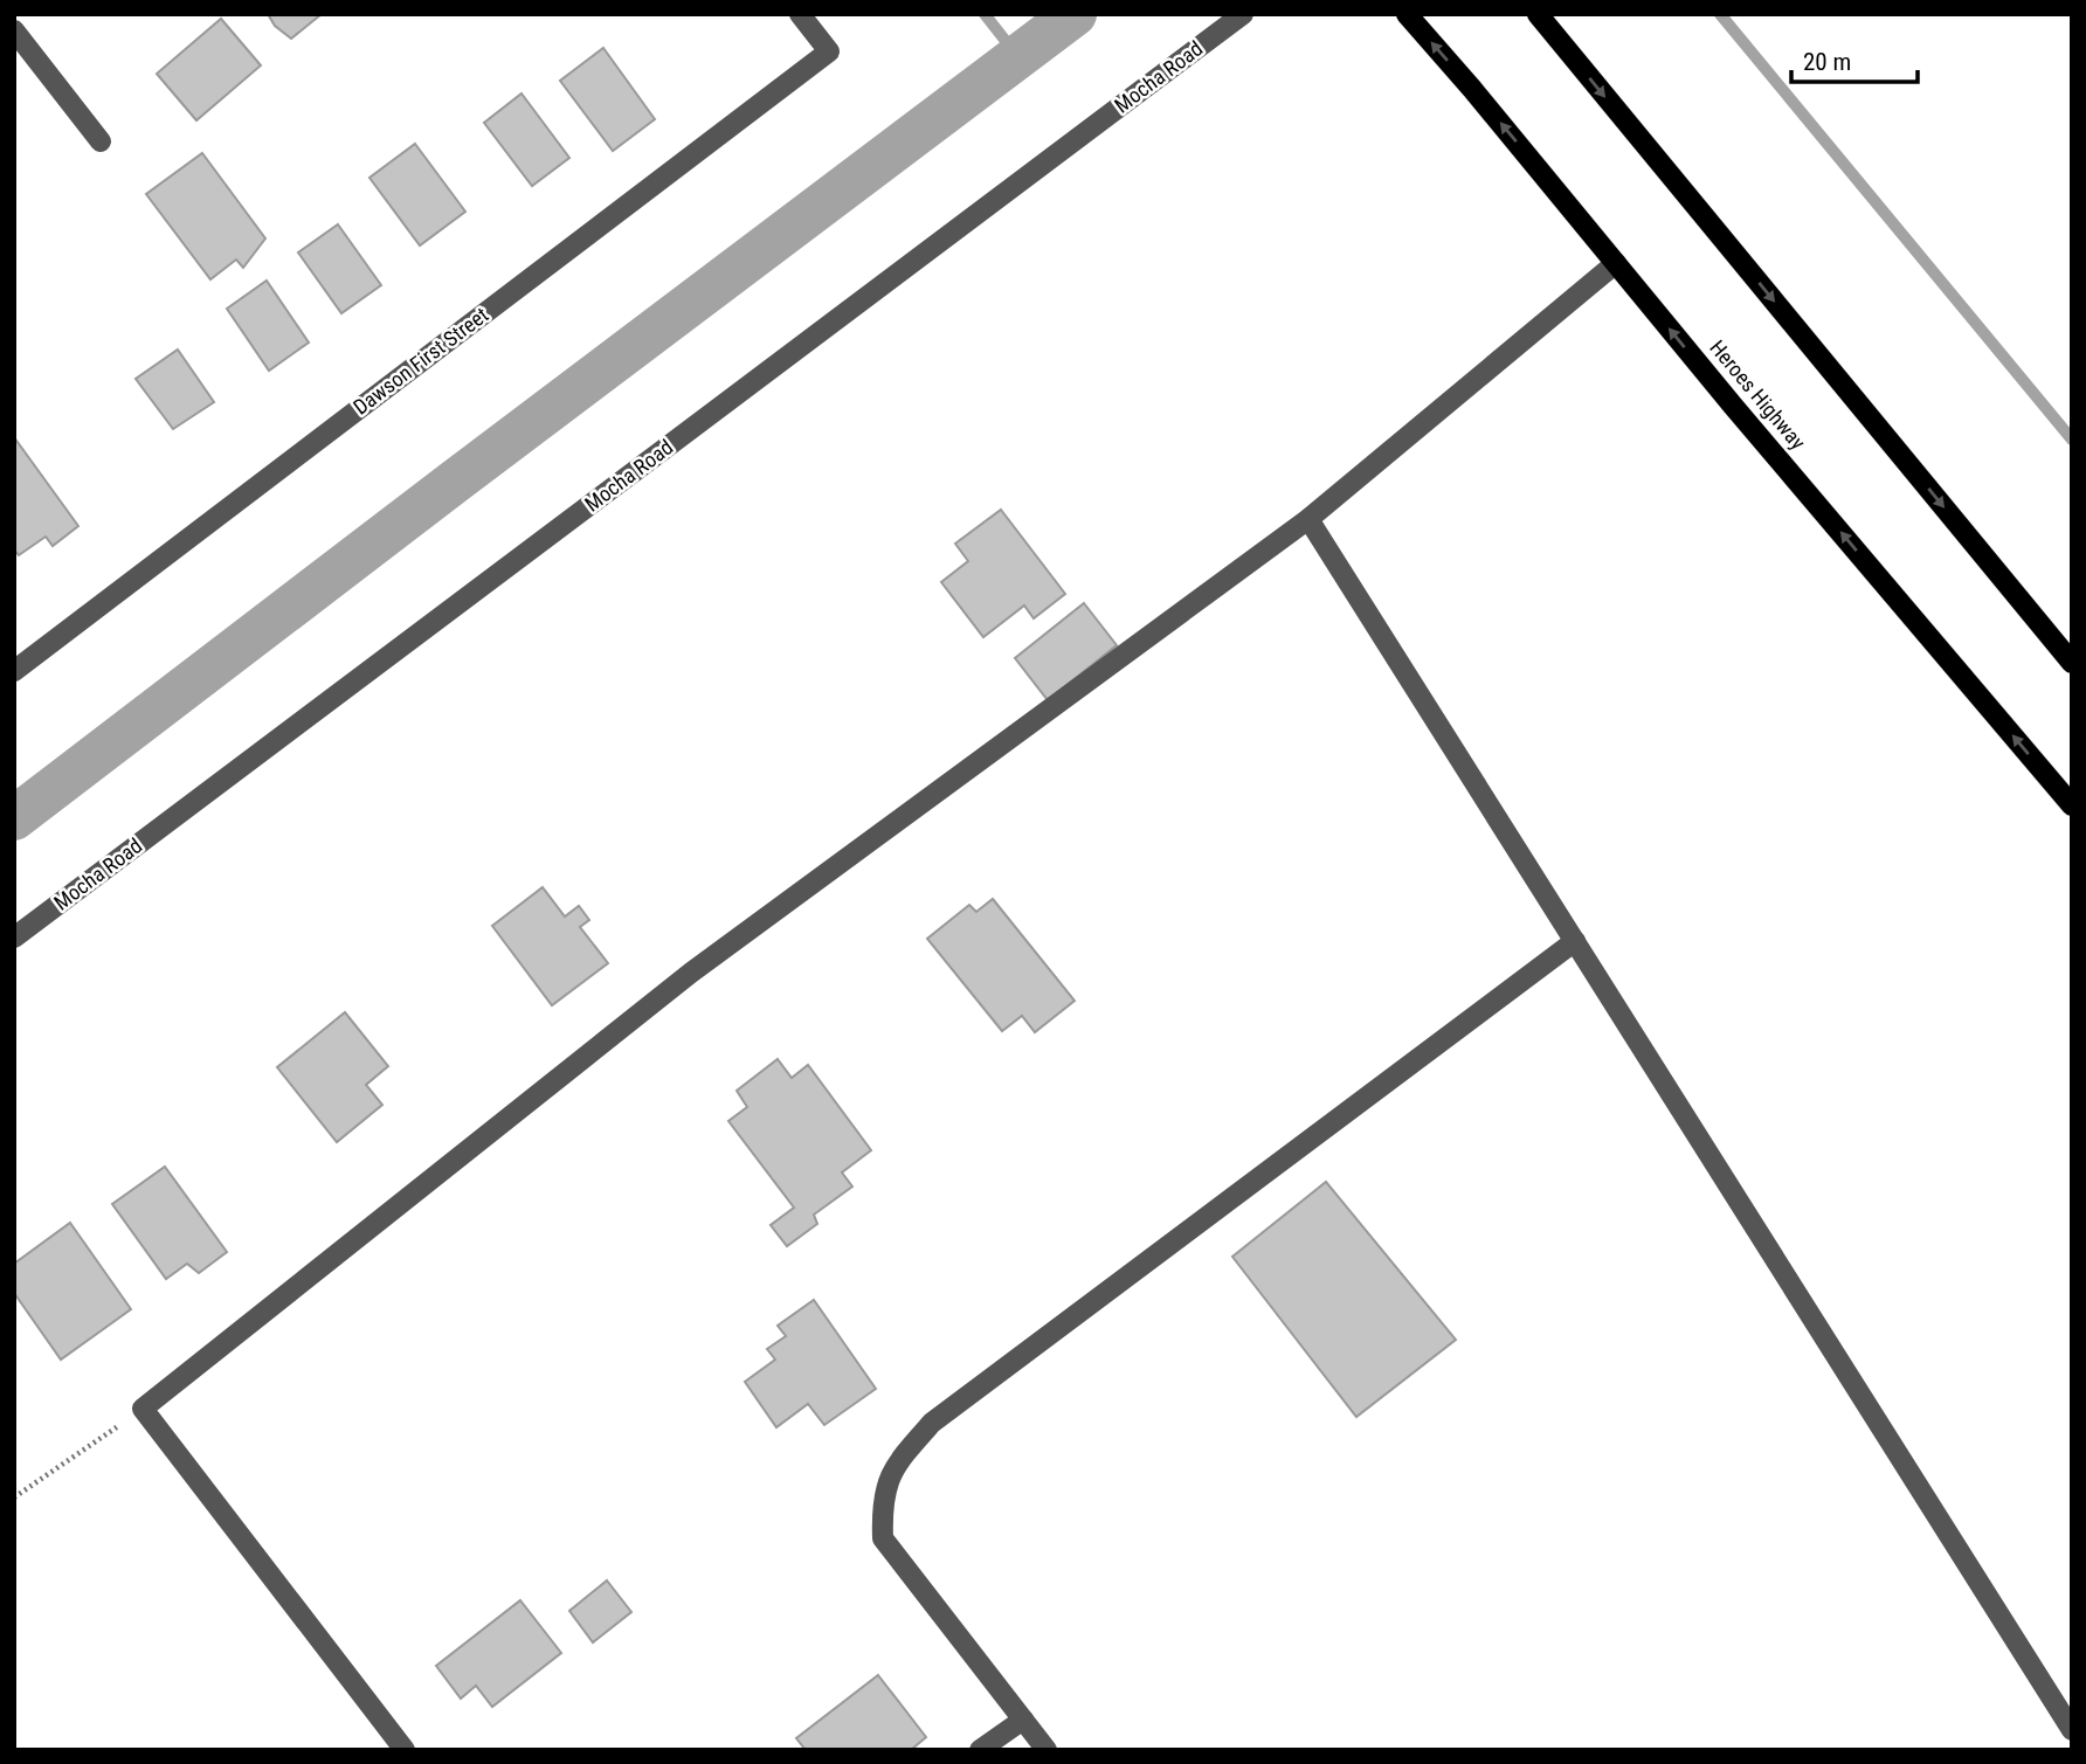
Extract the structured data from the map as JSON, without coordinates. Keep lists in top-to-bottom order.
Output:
{
  "streets": {
    "main road": ["Heroes Highway"],
    "street": ["Mocha Road", "Dawson First Street"]
  },
  "scale_bar": "20 m"
}
